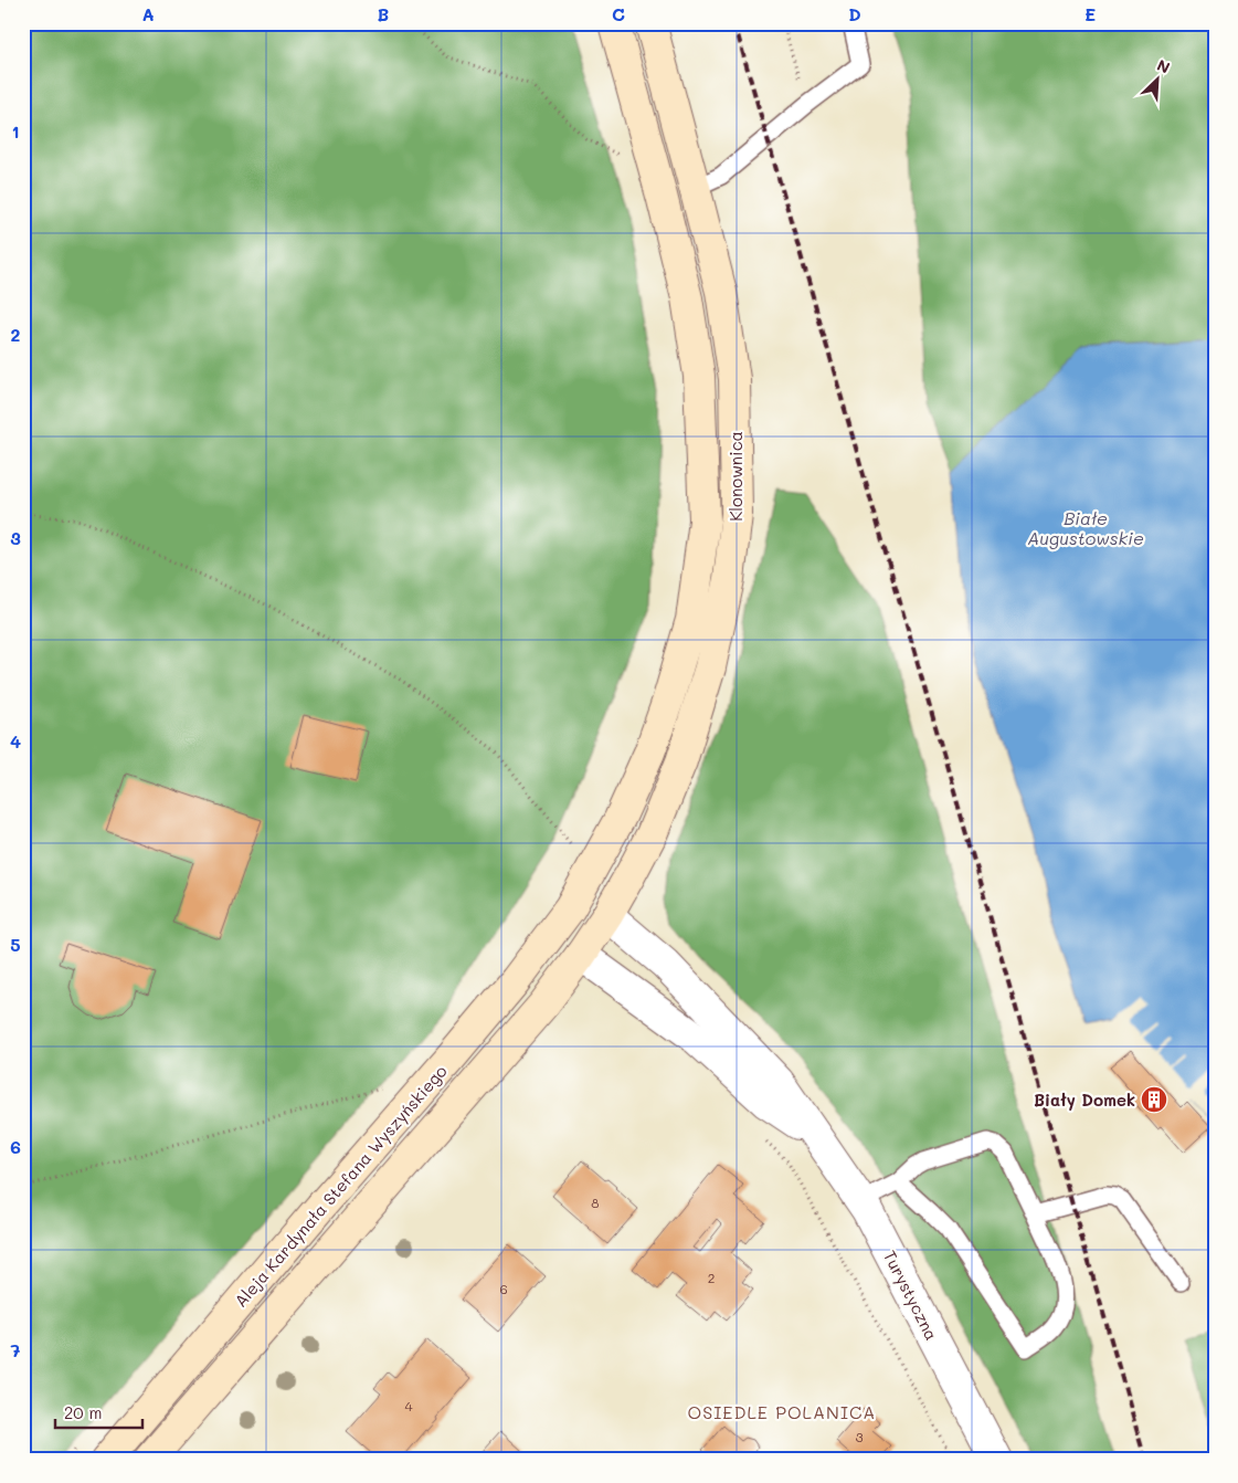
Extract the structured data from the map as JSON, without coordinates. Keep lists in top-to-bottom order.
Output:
{
  "streets": {
    "main road": ["Klonownica", "Aleja Kardynała Stefana Wyszyńskiego"],
    "street": ["Turystyczna"]
  },
  "crossings": [
    ["Klonownica", "Aleja Kardynała Stefana Wyszyńskiego"],
    ["Klonownica", "Turystyczna"]
  ],
  "districts": ["OSIEDLE POLANICA"],
  "water": ["Białe Augustowskie"],
  "places": {
    "building": ["Biały Domek"]
  },
  "house_numbers": [
    "8",
    "2",
    "6",
    "4",
    "3"
  ],
  "scale_bar": "20 m",
  "north": "top right",
  "grid": {
    "columns": [
      "A",
      "B",
      "C",
      "D",
      "E"
    ],
    "rows": [
      "1",
      "2",
      "3",
      "4",
      "5",
      "6",
      "7"
    ]
  }
}
